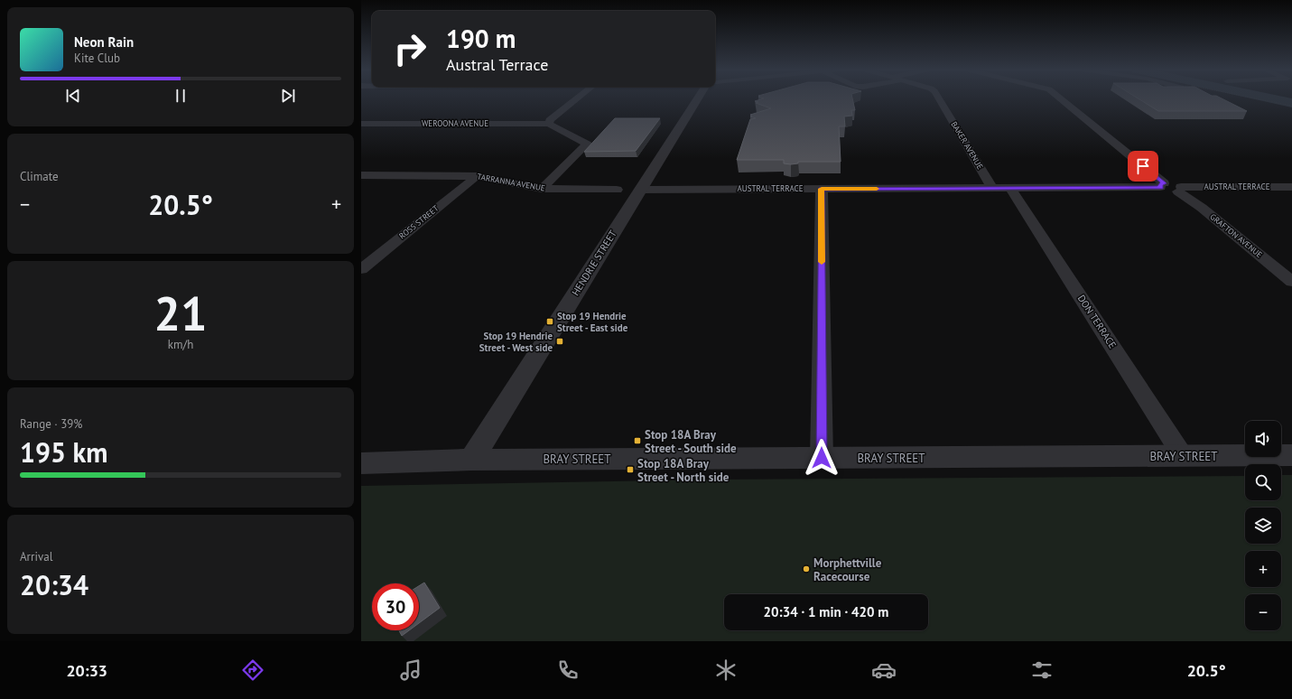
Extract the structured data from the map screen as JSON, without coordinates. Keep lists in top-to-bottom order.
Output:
{
  "streets": {
    "street": [
      "WEROONA AVENUE",
      "BAKER AVENUE",
      "TARRANNA AVENUE",
      "AUSTRAL TERRACE",
      "ROSS STREET",
      "GRAFTON AVENUE",
      "HENDRIE STREET",
      "DON TERRACE",
      "BRAY STREET"
    ]
  },
  "crossings": [
    ["BAKER AVENUE", "AUSTRAL TERRACE"],
    ["TARRANNA AVENUE", "ROSS STREET"],
    ["AUSTRAL TERRACE", "GRAFTON AVENUE"],
    ["AUSTRAL TERRACE", "HENDRIE STREET"],
    ["AUSTRAL TERRACE", "DON TERRACE"],
    ["HENDRIE STREET", "BRAY STREET"],
    ["DON TERRACE", "BRAY STREET"]
  ],
  "places": {
    "transit": [
      "Stop 19 Hendrie Street - East side",
      "Stop 19 Hendrie Street - West side",
      "Stop 18A Bray Street - South side",
      "Stop 18A Bray Street - North side"
    ],
    "other": ["Morphettville Racecourse"]
  },
  "page": {
    "turn": ["190 m", "Austral Terrace"],
    "song": ["Neon Rain", "Kite Club"],
    "tile": [
      "Climate",
      ["21", "km/h"],
      ["Range · 39%", "195 km"],
      ["Arrival", "20:34"]
    ],
    "heat": ["−", "20.5°", "+"],
    "map_buttons": ["+", "−"],
    "limit": "30",
    "trip": "20:34 · 1 min · 420 m",
    "tabs": ["20:33", "20.5°"]
  }
}
